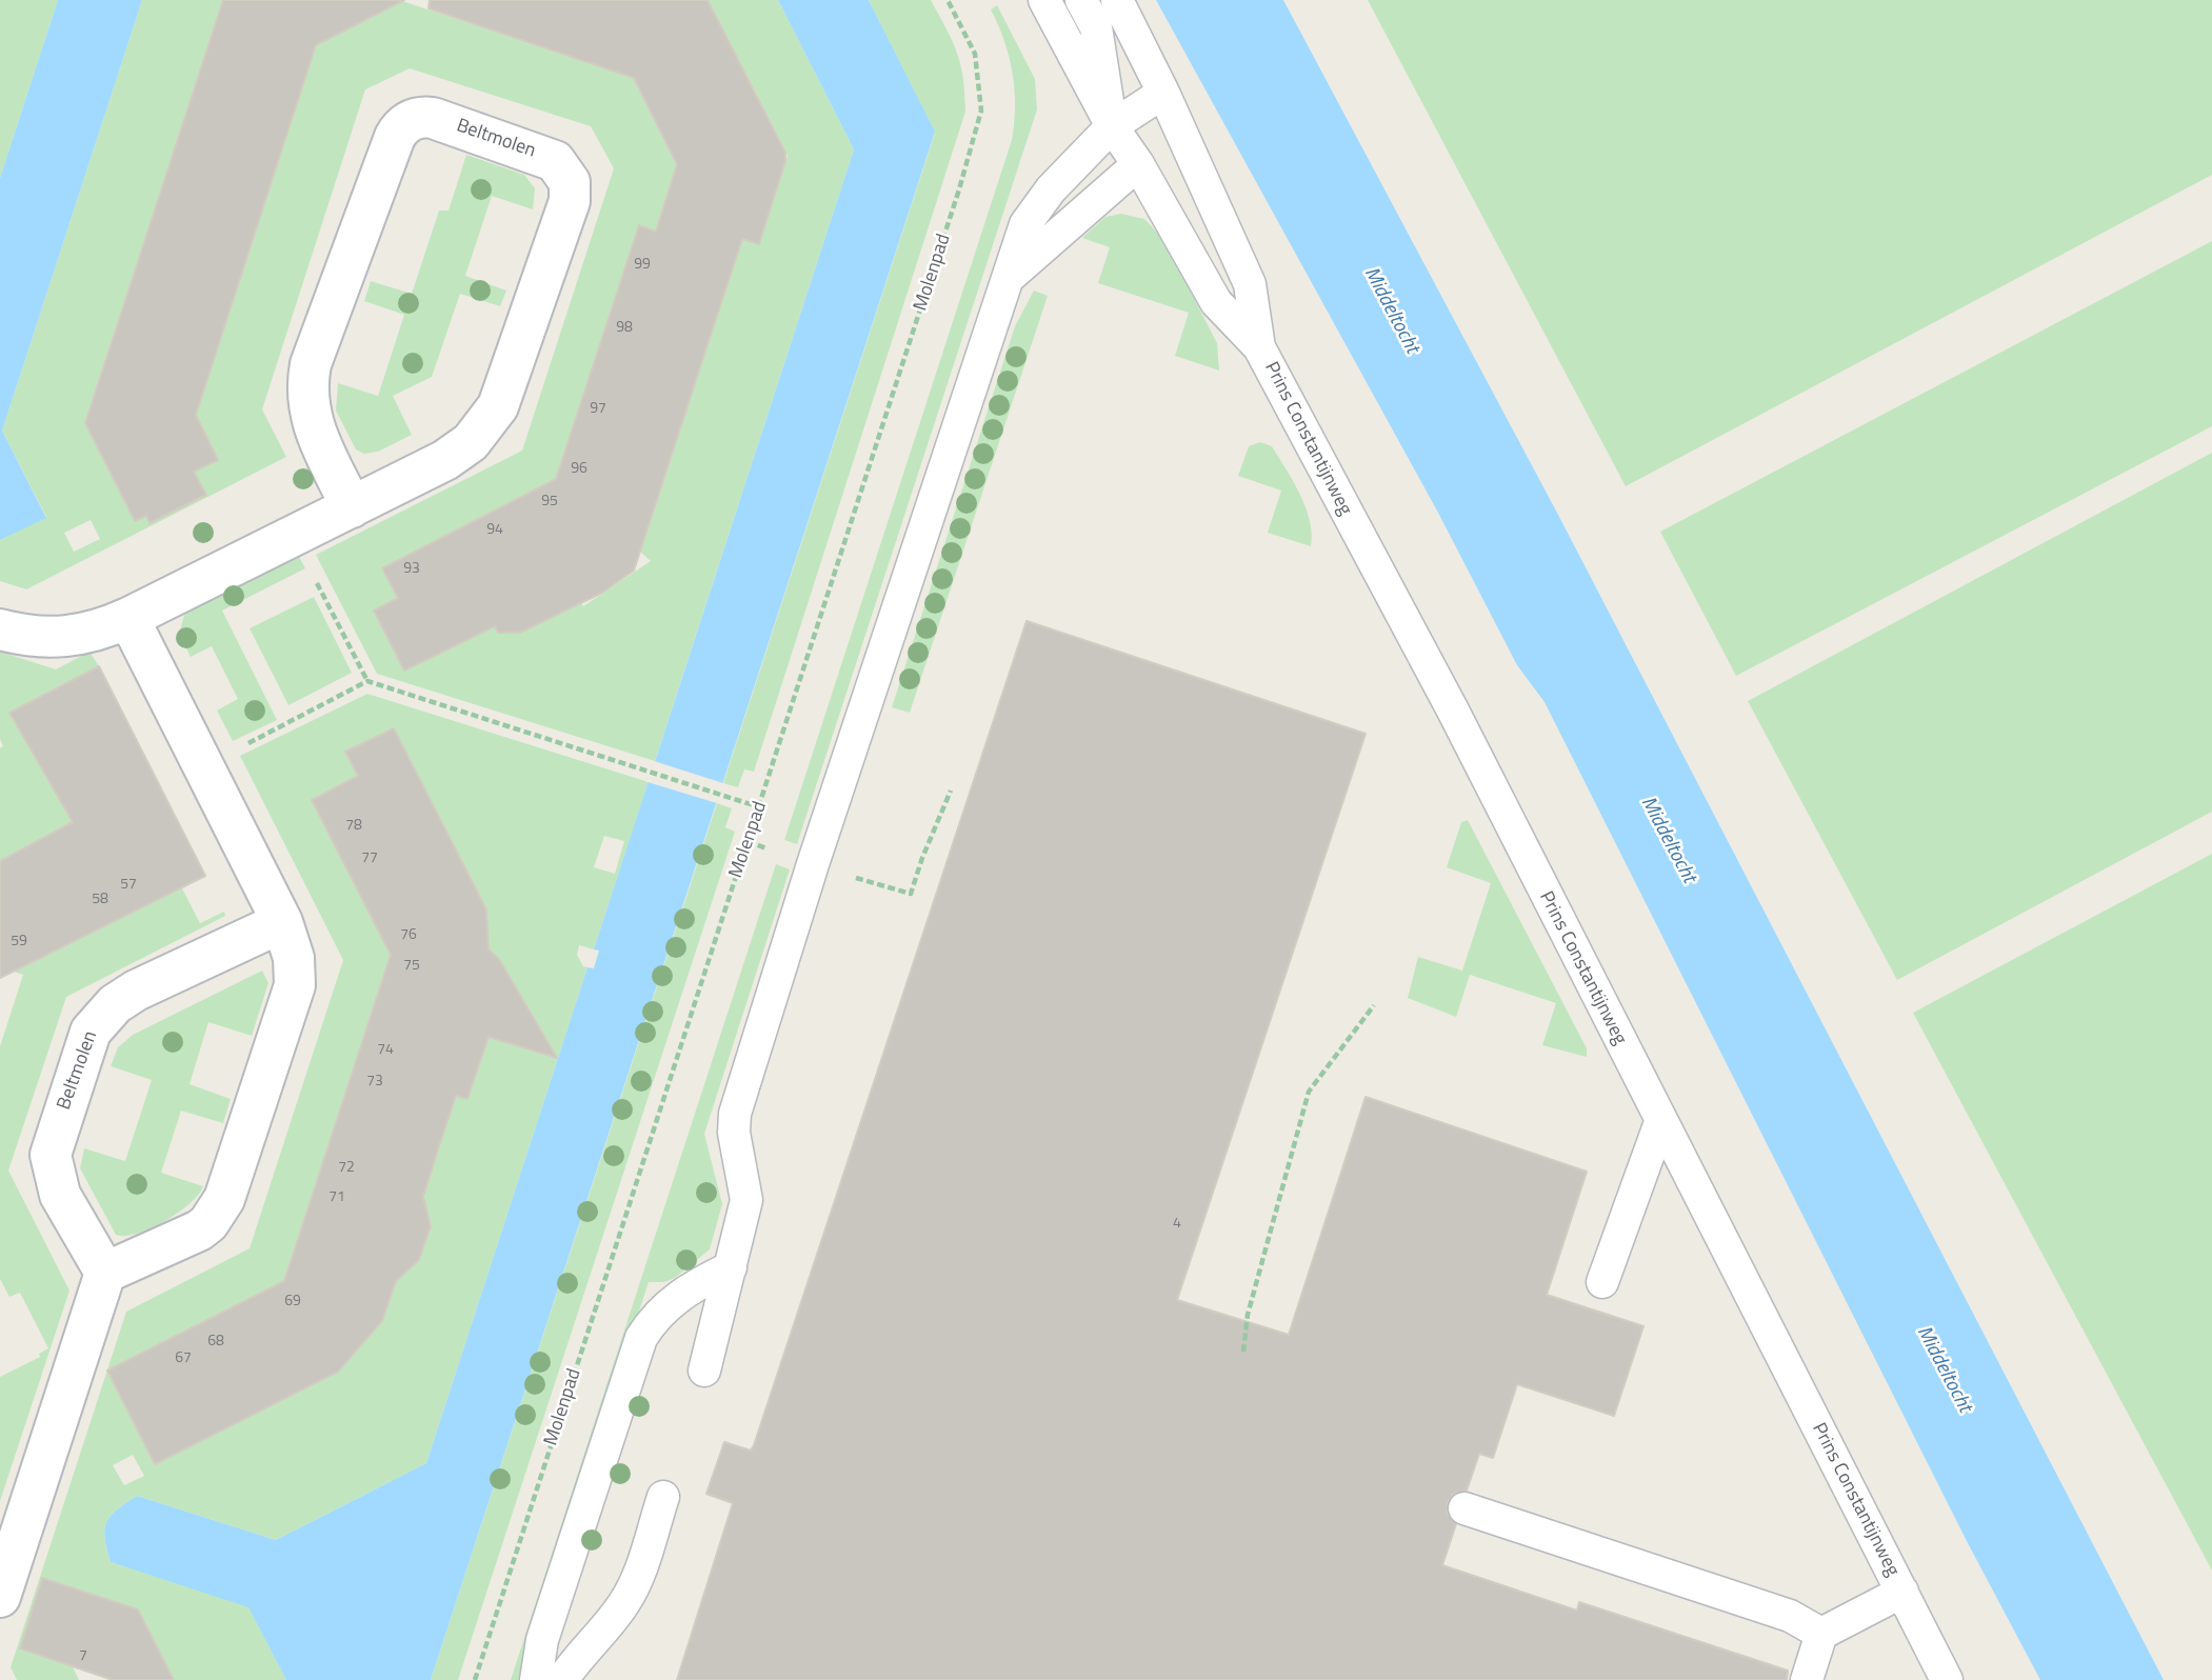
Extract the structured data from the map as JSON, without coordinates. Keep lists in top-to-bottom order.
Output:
{
  "streets": {
    "street": ["Beltmolen"],
    "lane": ["Prins Constantijnweg"],
    "path": ["Molenpad"]
  },
  "water": ["Middeltocht"],
  "house_numbers": [
    "99",
    "98",
    "97",
    "96",
    "95",
    "94",
    "93",
    "78",
    "77",
    "57",
    "58",
    "76",
    "59",
    "75",
    "74",
    "73",
    "72",
    "71",
    "4",
    "69",
    "68",
    "67",
    "7"
  ]
}
